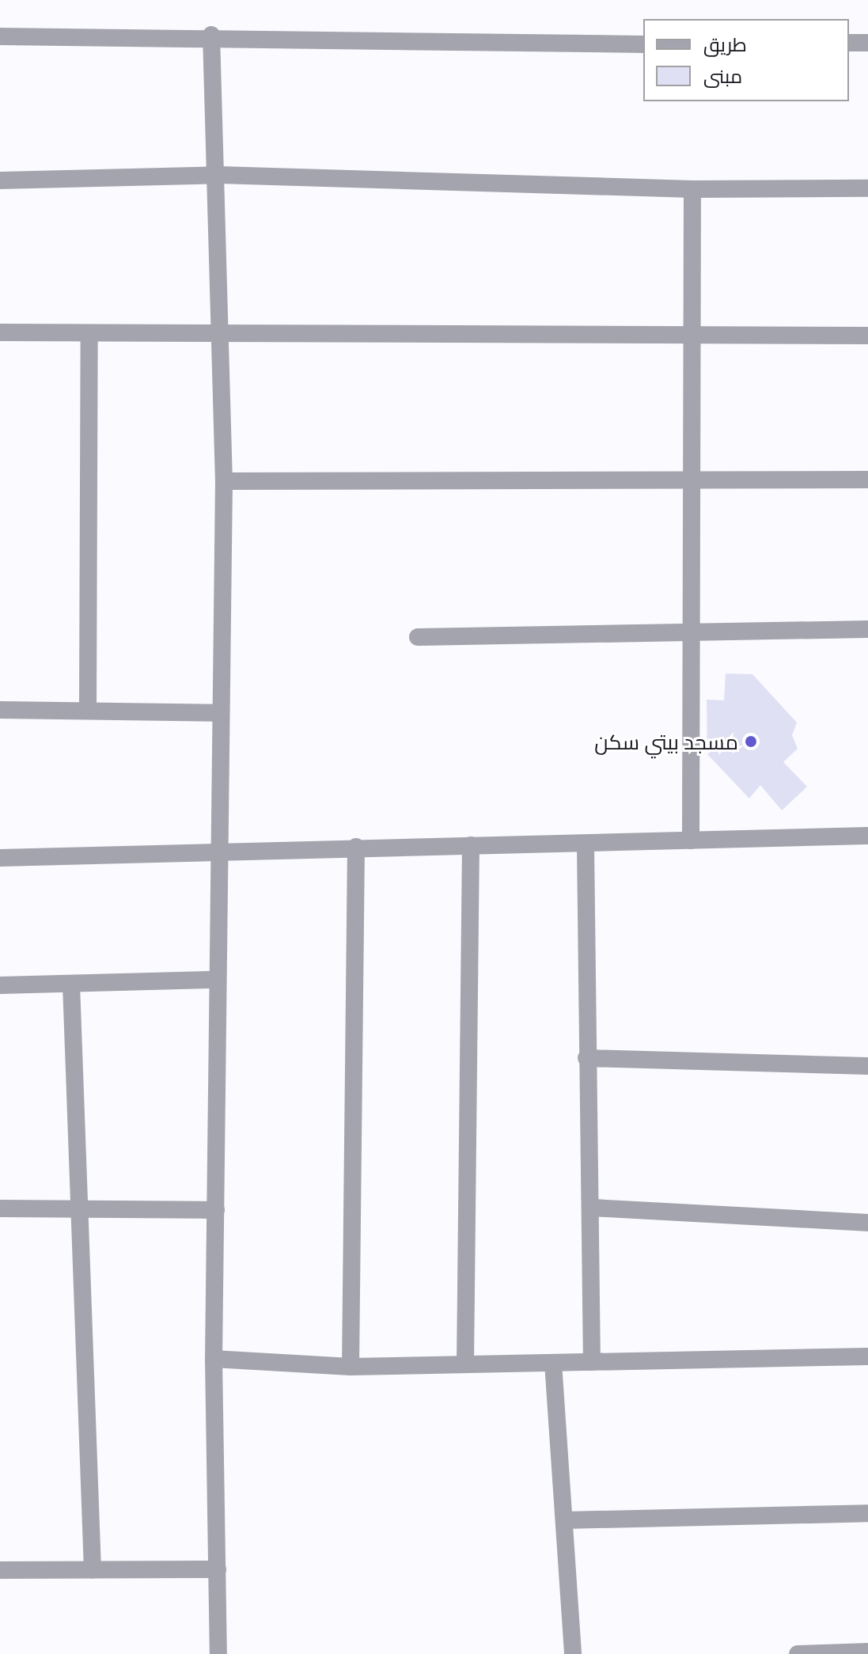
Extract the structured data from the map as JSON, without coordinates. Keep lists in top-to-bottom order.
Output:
{
  "places": ["مسجد بيتي سكن"],
  "legend": ["طريق", "مبنى"]
}
